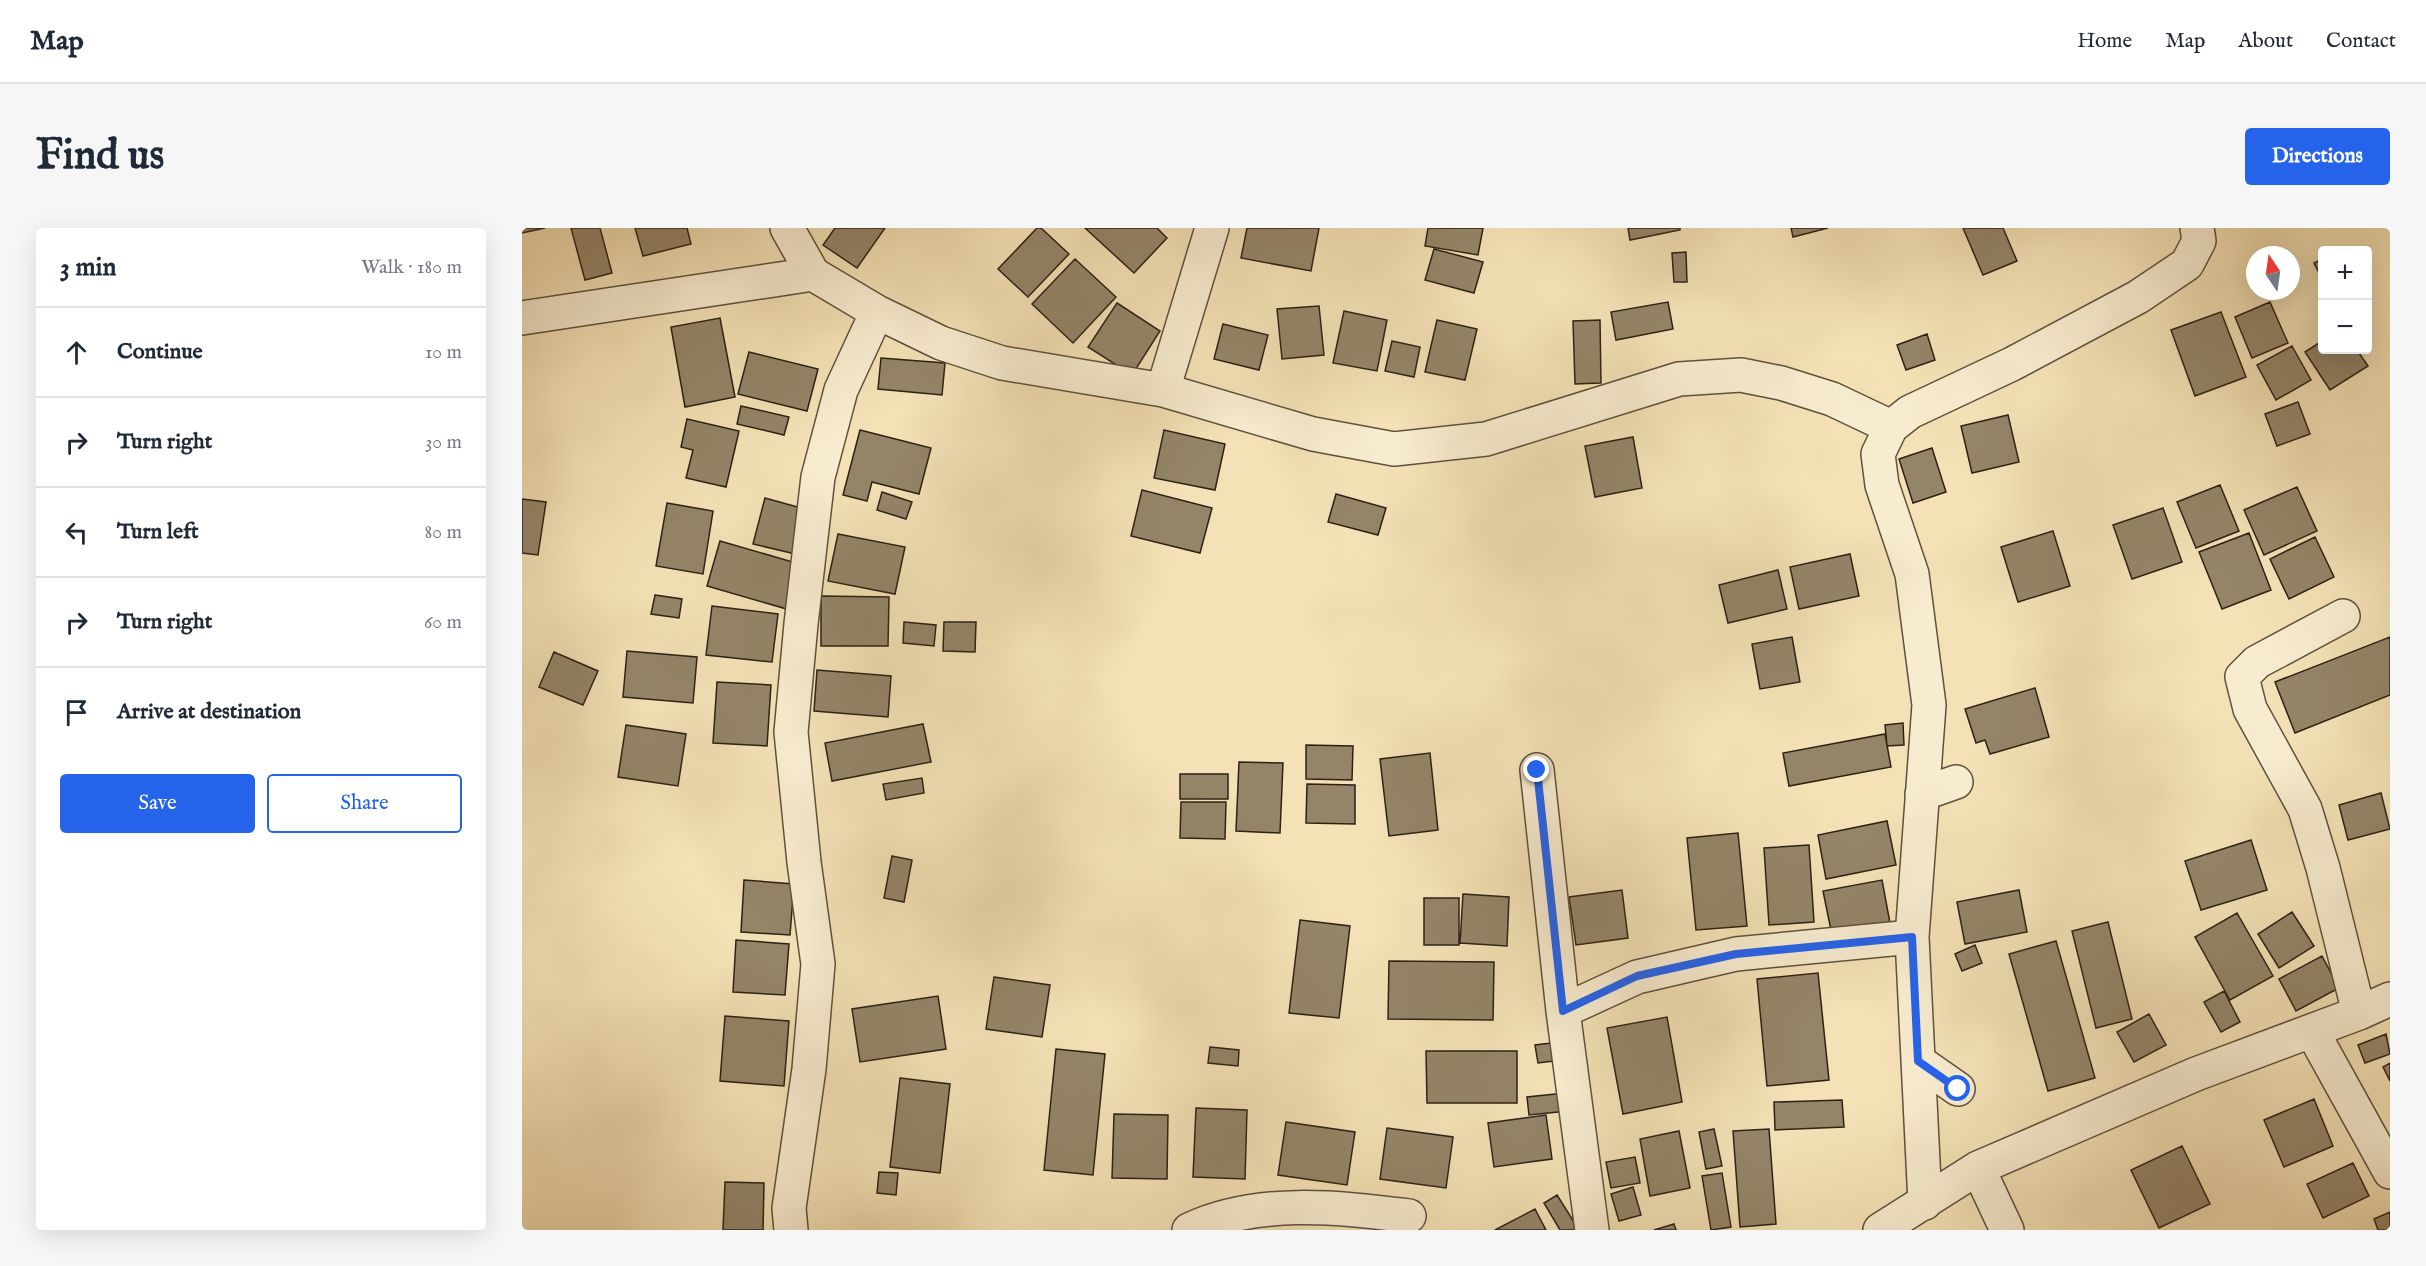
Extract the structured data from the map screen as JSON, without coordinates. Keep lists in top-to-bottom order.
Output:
{
  "north": "top",
  "page": {
    "header": "Map",
    "nav": [
      "Home",
      "Map",
      "About",
      "Contact"
    ],
    "buttons": [
      "Directions",
      ["Save", "Share"]
    ],
    "title": "Find us",
    "heading": ["3 min", "Walk · 180 m"],
    "map_buttons": ["+", "−"],
    "list": [
      ["Continue", "10 m"],
      ["Turn right", "30 m"],
      ["Turn left", "80 m"],
      ["Turn right", "60 m"],
      "Arrive at destination"
    ]
  }
}
